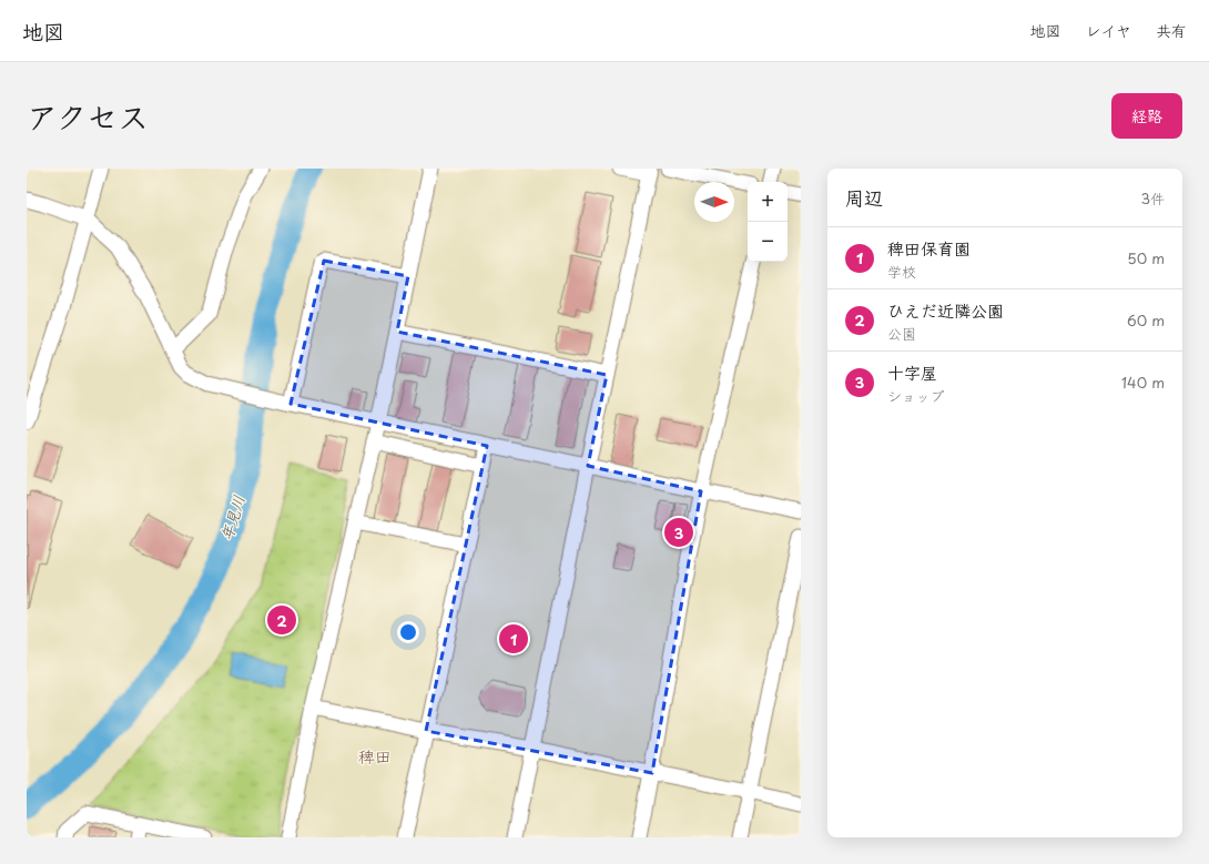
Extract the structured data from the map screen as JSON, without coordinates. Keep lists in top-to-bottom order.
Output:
{
  "districts": ["稗田"],
  "water": ["年見川"],
  "north": "right",
  "page": {
    "header": "地図",
    "nav": ["地図", "レイヤ", "共有"],
    "title": "アクセス",
    "buttons": "経路",
    "heading": ["周辺", "3件"],
    "map_buttons": ["+", "−"],
    "list": [
      {
        "mark": "1",
        "name": "稗田保育園",
        "note": "学校",
        "value": "50 m"
      },
      {
        "mark": "2",
        "name": "ひえだ近隣公園",
        "note": "公園",
        "value": "60 m"
      },
      {
        "mark": "3",
        "name": "十字屋",
        "note": "ショップ",
        "value": "140 m"
      }
    ],
    "pins": ["3", "2", "1"]
  }
}
